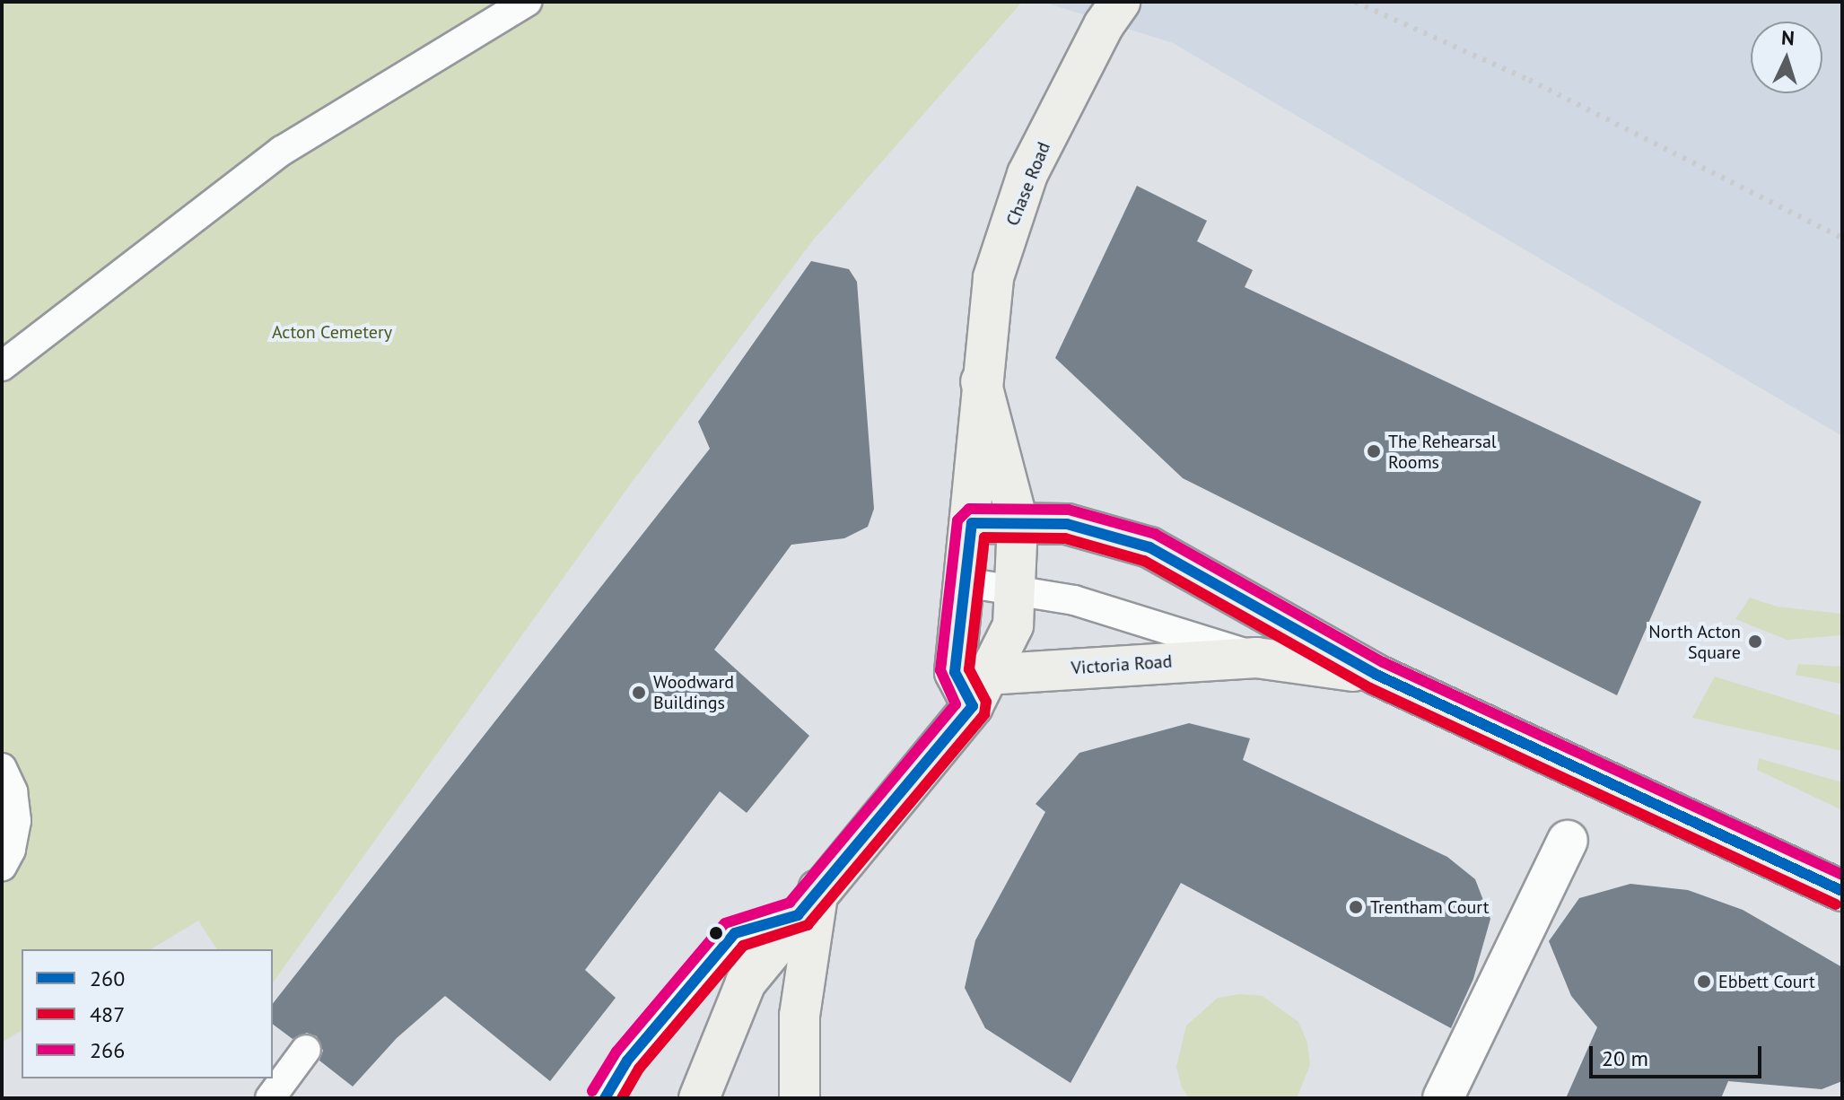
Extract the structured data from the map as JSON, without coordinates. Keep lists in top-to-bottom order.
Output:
{
  "streets": {
    "street": ["Chase Road", "Victoria Road"]
  },
  "crossings": [
    ["Chase Road", "Victoria Road"]
  ],
  "parks": ["Acton Cemetery"],
  "places": [
    "The Rehearsal Rooms",
    "North Acton Square",
    "Woodward Buildings",
    "Trentham Court",
    "Ebbett Court"
  ],
  "lines": ["transit line 266", "transit line 260", "transit line 487"],
  "legend": ["260", "487", "266"],
  "scale_bar": "20 m",
  "north": "top"
}
